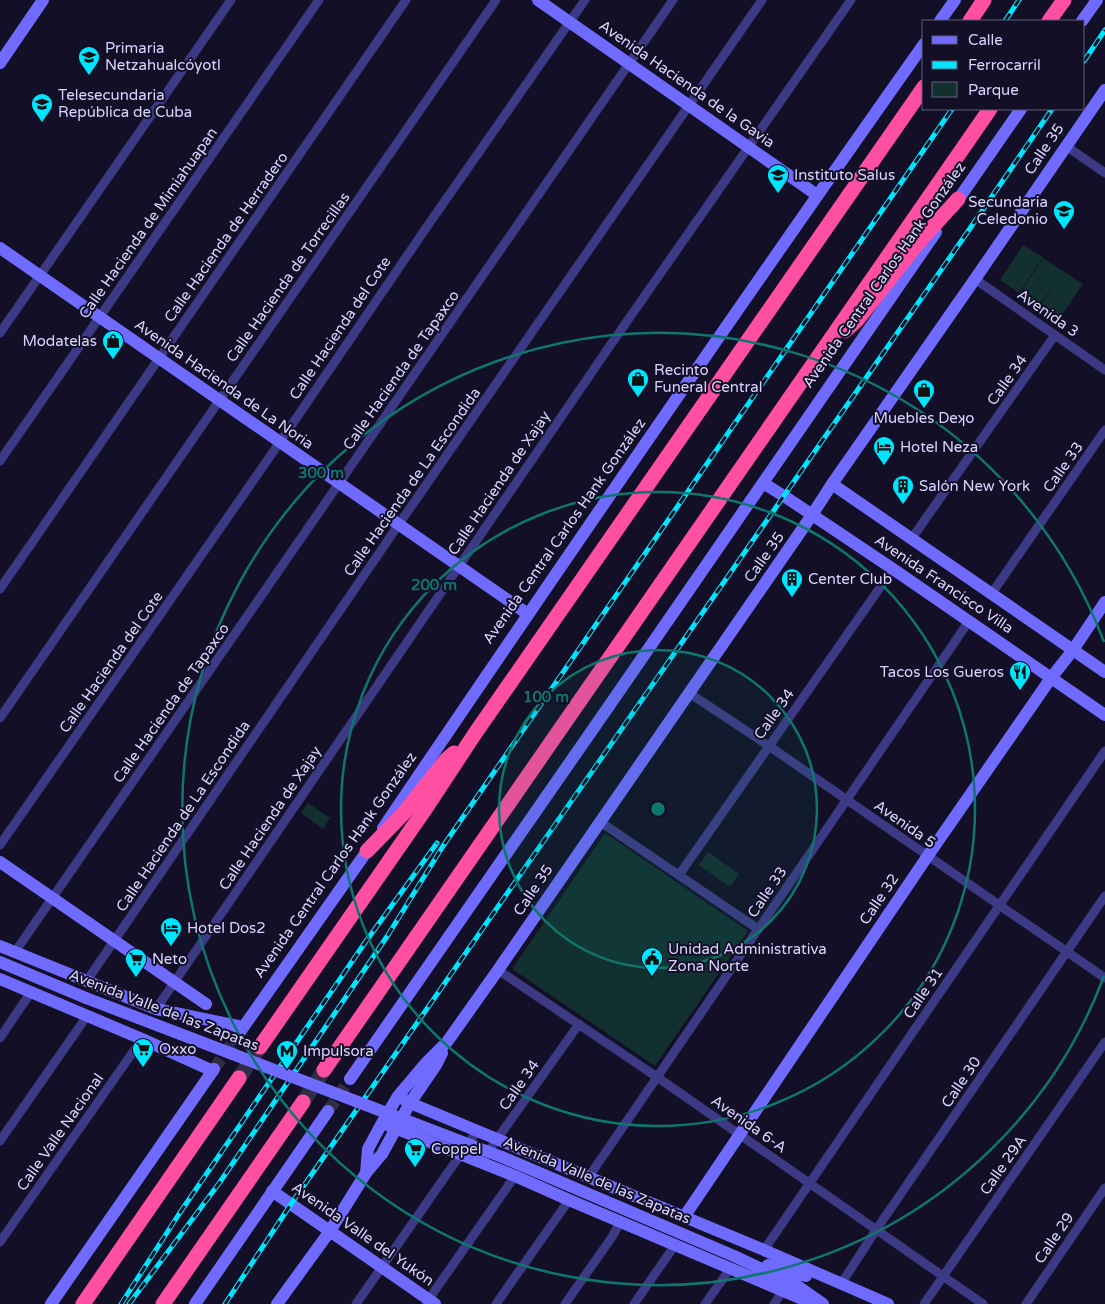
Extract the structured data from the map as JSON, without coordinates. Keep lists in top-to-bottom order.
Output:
{
  "streets": {
    "highway": ["Avenida Central Carlos Hank González"],
    "main road": [
      "Avenida Hacienda de la Gavia",
      "Calle 35",
      "Avenida Hacienda de La Noria",
      "Avenida Francisco Villa",
      "Calle 32",
      "Avenida Valle de las Zapatas",
      "Avenida Valle del Yukón"
    ],
    "street": [
      "Calle Hacienda de Mimiahuapan",
      "Calle Hacienda de Herradero",
      "Calle Hacienda de Torrecillas",
      "Avenida 3",
      "Calle Hacienda del Cote",
      "Calle Hacienda de Tapaxco",
      "Calle 34",
      "Calle 33",
      "Calle Hacienda de La Escondida",
      "Calle Hacienda de Xajay",
      "Avenida 5",
      "Calle 31",
      "Calle 30",
      "Avenida 6-A",
      "Calle Valle Nacional",
      "Calle 29A",
      "Calle 29"
    ]
  },
  "crossings": [
    ["Avenida Hacienda de la Gavia", "Avenida Central Carlos Hank González"],
    ["Avenida Hacienda de la Gavia", "Calle Hacienda del Cote"],
    ["Avenida Hacienda de la Gavia", "Calle Hacienda de Tapaxco"],
    ["Avenida Hacienda de la Gavia", "Calle Hacienda de La Escondida"],
    ["Avenida Hacienda de la Gavia", "Calle Hacienda de Xajay"],
    ["Calle 35", "Avenida 3"],
    ["Calle 35", "Avenida Francisco Villa"],
    ["Calle 35", "Avenida 5"],
    ["Calle 35", "Avenida Valle de las Zapatas"],
    ["Calle 35", "Avenida 6-A"],
    ["Calle Hacienda de Mimiahuapan", "Avenida Hacienda de La Noria"],
    ["Calle Hacienda de Herradero", "Avenida Hacienda de La Noria"],
    ["Avenida Central Carlos Hank González", "Avenida Hacienda de La Noria"],
    ["Avenida Central Carlos Hank González", "Avenida Francisco Villa"],
    ["Avenida Central Carlos Hank González", "Avenida Valle de las Zapatas"],
    ["Calle Hacienda de Torrecillas", "Avenida Hacienda de La Noria"],
    ["Avenida 3", "Calle 34"],
    ["Calle Hacienda del Cote", "Avenida Hacienda de La Noria"],
    ["Calle Hacienda de Tapaxco", "Avenida Hacienda de La Noria"],
    ["Calle Hacienda de Tapaxco", "Avenida Valle de las Zapatas"],
    ["Calle 34", "Avenida Francisco Villa"],
    ["Calle 34", "Avenida 5"],
    ["Calle 34", "Avenida Valle de las Zapatas"],
    ["Calle 34", "Avenida 6-A"],
    ["Avenida Hacienda de La Noria", "Calle Hacienda de La Escondida"],
    ["Avenida Hacienda de La Noria", "Calle Hacienda de Xajay"],
    ["Calle 33", "Avenida Francisco Villa"],
    ["Calle 33", "Avenida 5"],
    ["Calle 33", "Avenida Valle de las Zapatas"],
    ["Calle 33", "Avenida 6-A"],
    ["Calle Hacienda de La Escondida", "Avenida Valle de las Zapatas"],
    ["Calle Hacienda de Xajay", "Avenida Valle de las Zapatas"],
    ["Avenida Francisco Villa", "Calle 32"],
    ["Avenida 5", "Calle 32"],
    ["Avenida 5", "Calle 31"],
    ["Avenida 5", "Calle 30"],
    ["Calle 32", "Avenida Valle de las Zapatas"],
    ["Calle 32", "Avenida 6-A"],
    ["Calle 31", "Avenida Valle de las Zapatas"],
    ["Calle 31", "Avenida 6-A"],
    ["Avenida Valle de las Zapatas", "Calle 30"],
    ["Calle 30", "Avenida 6-A"],
    ["Avenida 6-A", "Calle 29A"]
  ],
  "places": {
    "school or university": [
      "Primaria Netzahualcóyotl",
      "Telesecundaria República de Cuba",
      "Instituto Salus",
      "Secundaria Celedonio"
    ],
    "shop": ["Modatelas", "Recinto Funeral Central", "Muebles Deʞo"],
    "hotel": ["Hotel Neza", "Hotel Dos2"],
    "building": ["Salón New York", "Center Club"],
    "restaurant": ["Tacos Los Gueros"],
    "public building": ["Unidad Administrativa Zona Norte"],
    "supermarket": ["Neto", "Oxxo", "Coppel"],
    "metro station": ["Impulsora"]
  },
  "legend": ["Calle", "Ferrocarril", "Parque"],
  "rings": ["300 m", "200 m", "100 m"]
}
